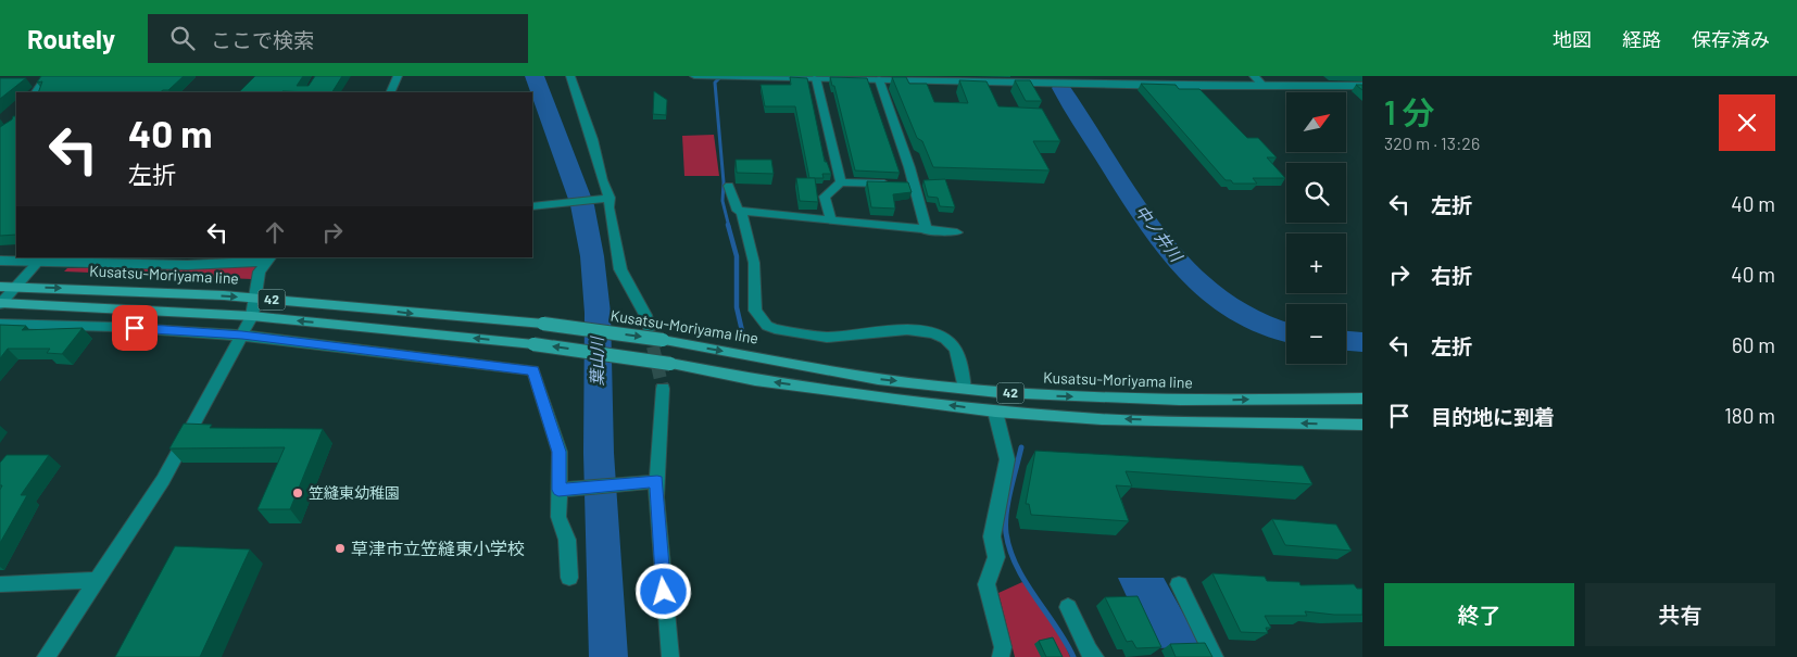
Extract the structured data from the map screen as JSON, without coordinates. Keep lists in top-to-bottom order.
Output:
{
  "streets": {
    "main road": ["Kusatsu-Moriyama line", "42"]
  },
  "water": ["中ノ井川", "葉山川"],
  "places": ["笠縫東幼稚園", "草津市立笠縫東小学校"],
  "north": "top right",
  "page": {
    "header": "Routely",
    "search": "ここで検索",
    "nav": ["地図", "経路", "保存済み"],
    "heading": ["1 分", "320 m · 13:26"],
    "map_buttons": ["+", "−"],
    "turn": ["40 m", "左折"],
    "list": [
      {
        "name": "左折",
        "value": "40 m"
      },
      {
        "name": "右折",
        "value": "40 m"
      },
      {
        "name": "左折",
        "value": "60 m"
      },
      {
        "name": "目的地に到着",
        "value": "180 m"
      }
    ],
    "buttons": ["終了", "共有"]
  }
}
